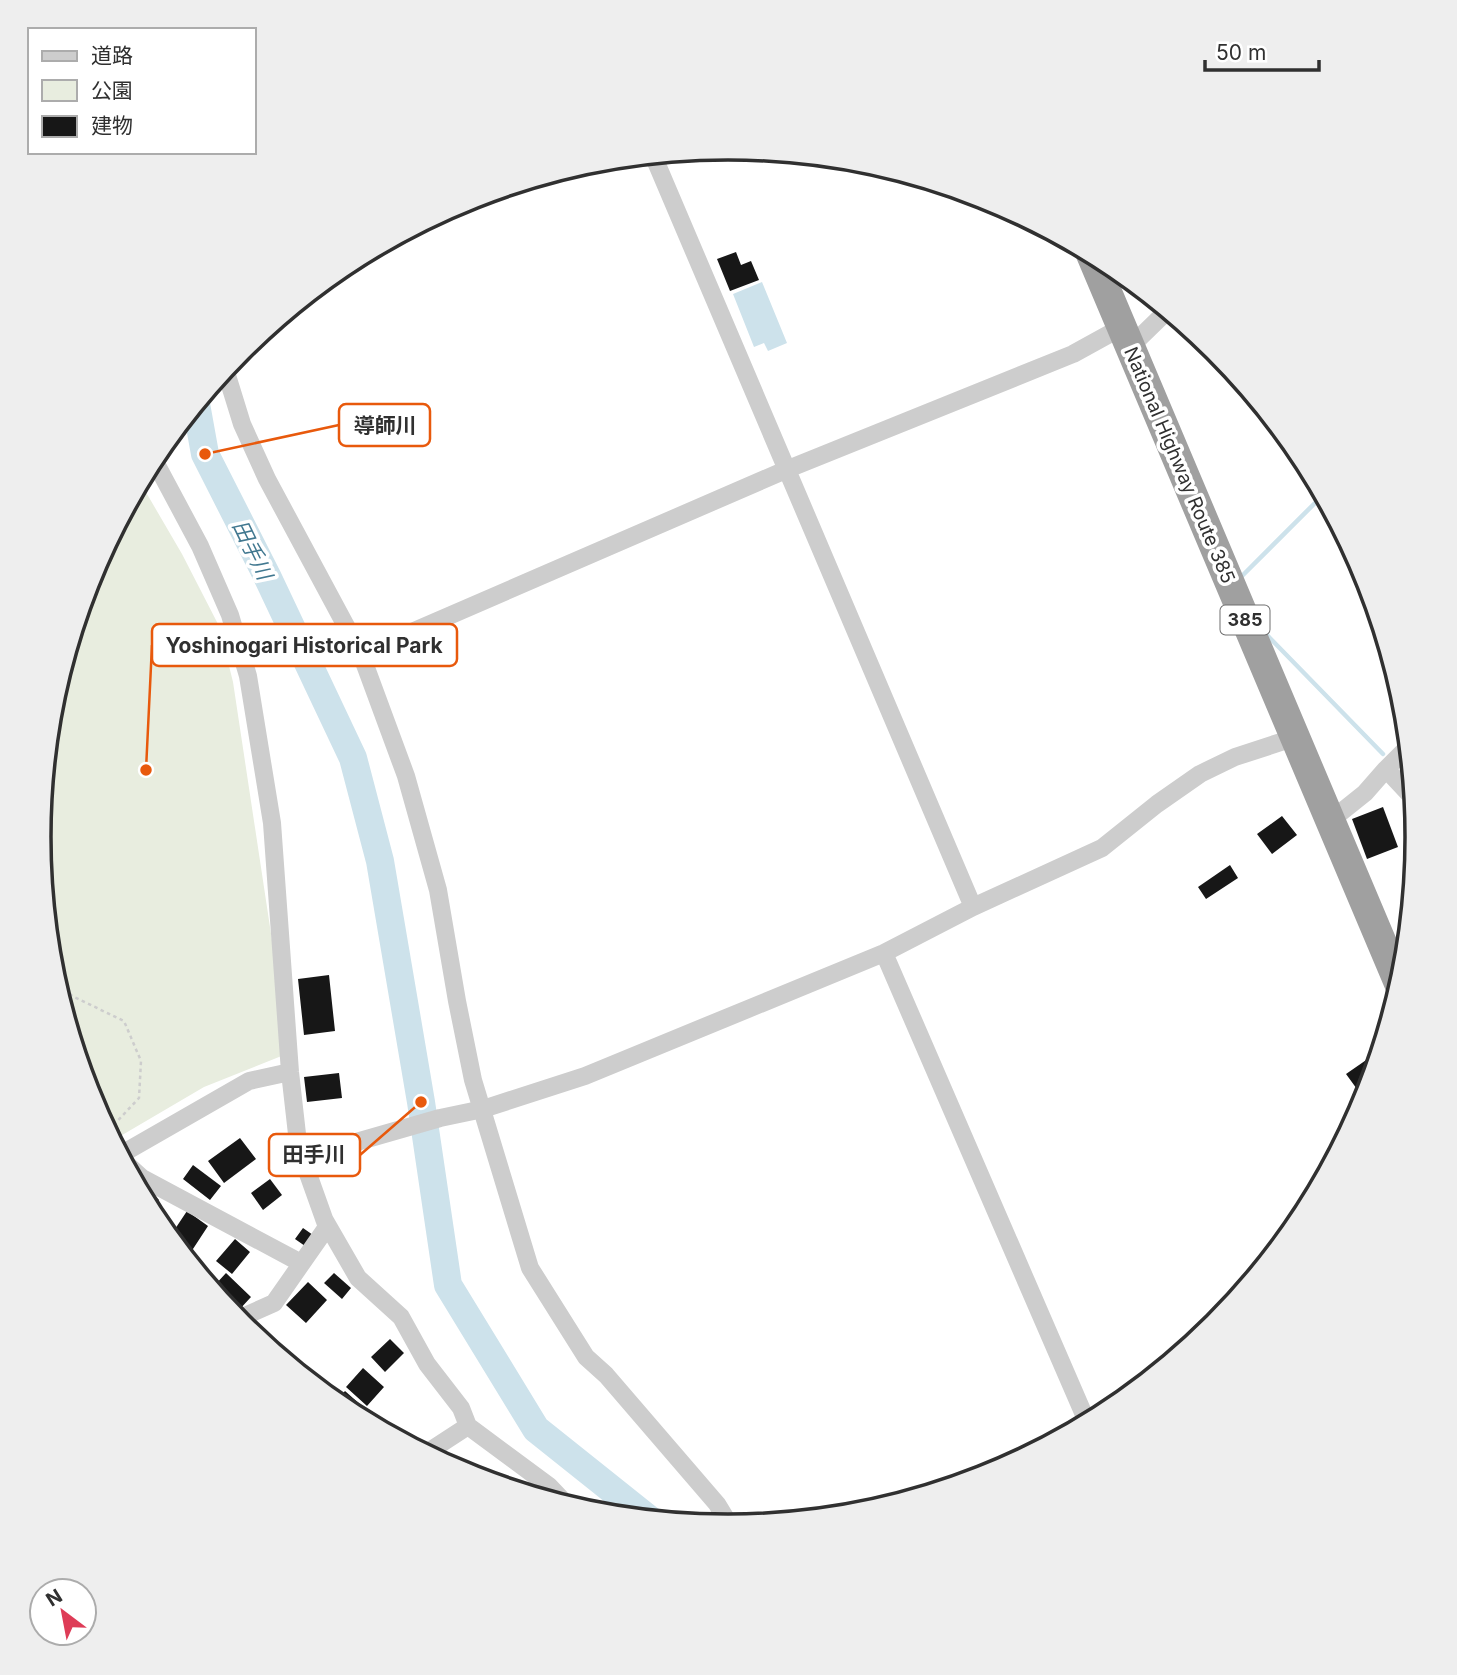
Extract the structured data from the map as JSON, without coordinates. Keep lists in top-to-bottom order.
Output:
{
  "streets": {
    "highway": ["National Highway Route 385", "385"]
  },
  "water": ["田手川"],
  "places": ["導師川", "Yoshinogari Historical Park", "田手川"],
  "legend": ["道路", "公園", "建物"],
  "scale_bar": "50 m",
  "north": "top left"
}
